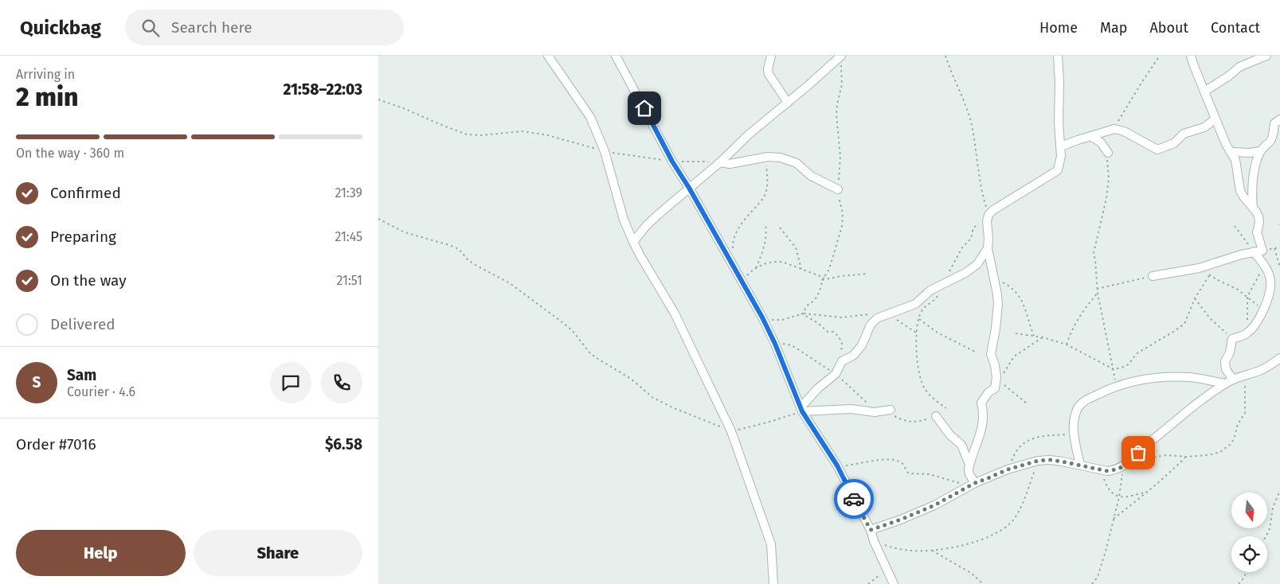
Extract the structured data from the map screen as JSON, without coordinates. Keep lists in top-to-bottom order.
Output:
{
  "north": "bottom",
  "page": {
    "header": "Quickbag",
    "search": "Search here",
    "nav": [
      "Home",
      "Map",
      "About",
      "Contact"
    ],
    "heading": ["2 min", "Arriving in", "21:58–22:03"],
    "panel": [
      "Sam",
      "Courier · 4.6",
      "Order #7016",
      "$6.58"
    ],
    "bar": "On the way · 360 m",
    "list": [
      ["Confirmed", "21:39"],
      ["Preparing", "21:45"],
      ["On the way", "21:51"],
      "Delivered"
    ],
    "round": "S",
    "buttons": ["Help", "Share"]
  }
}
